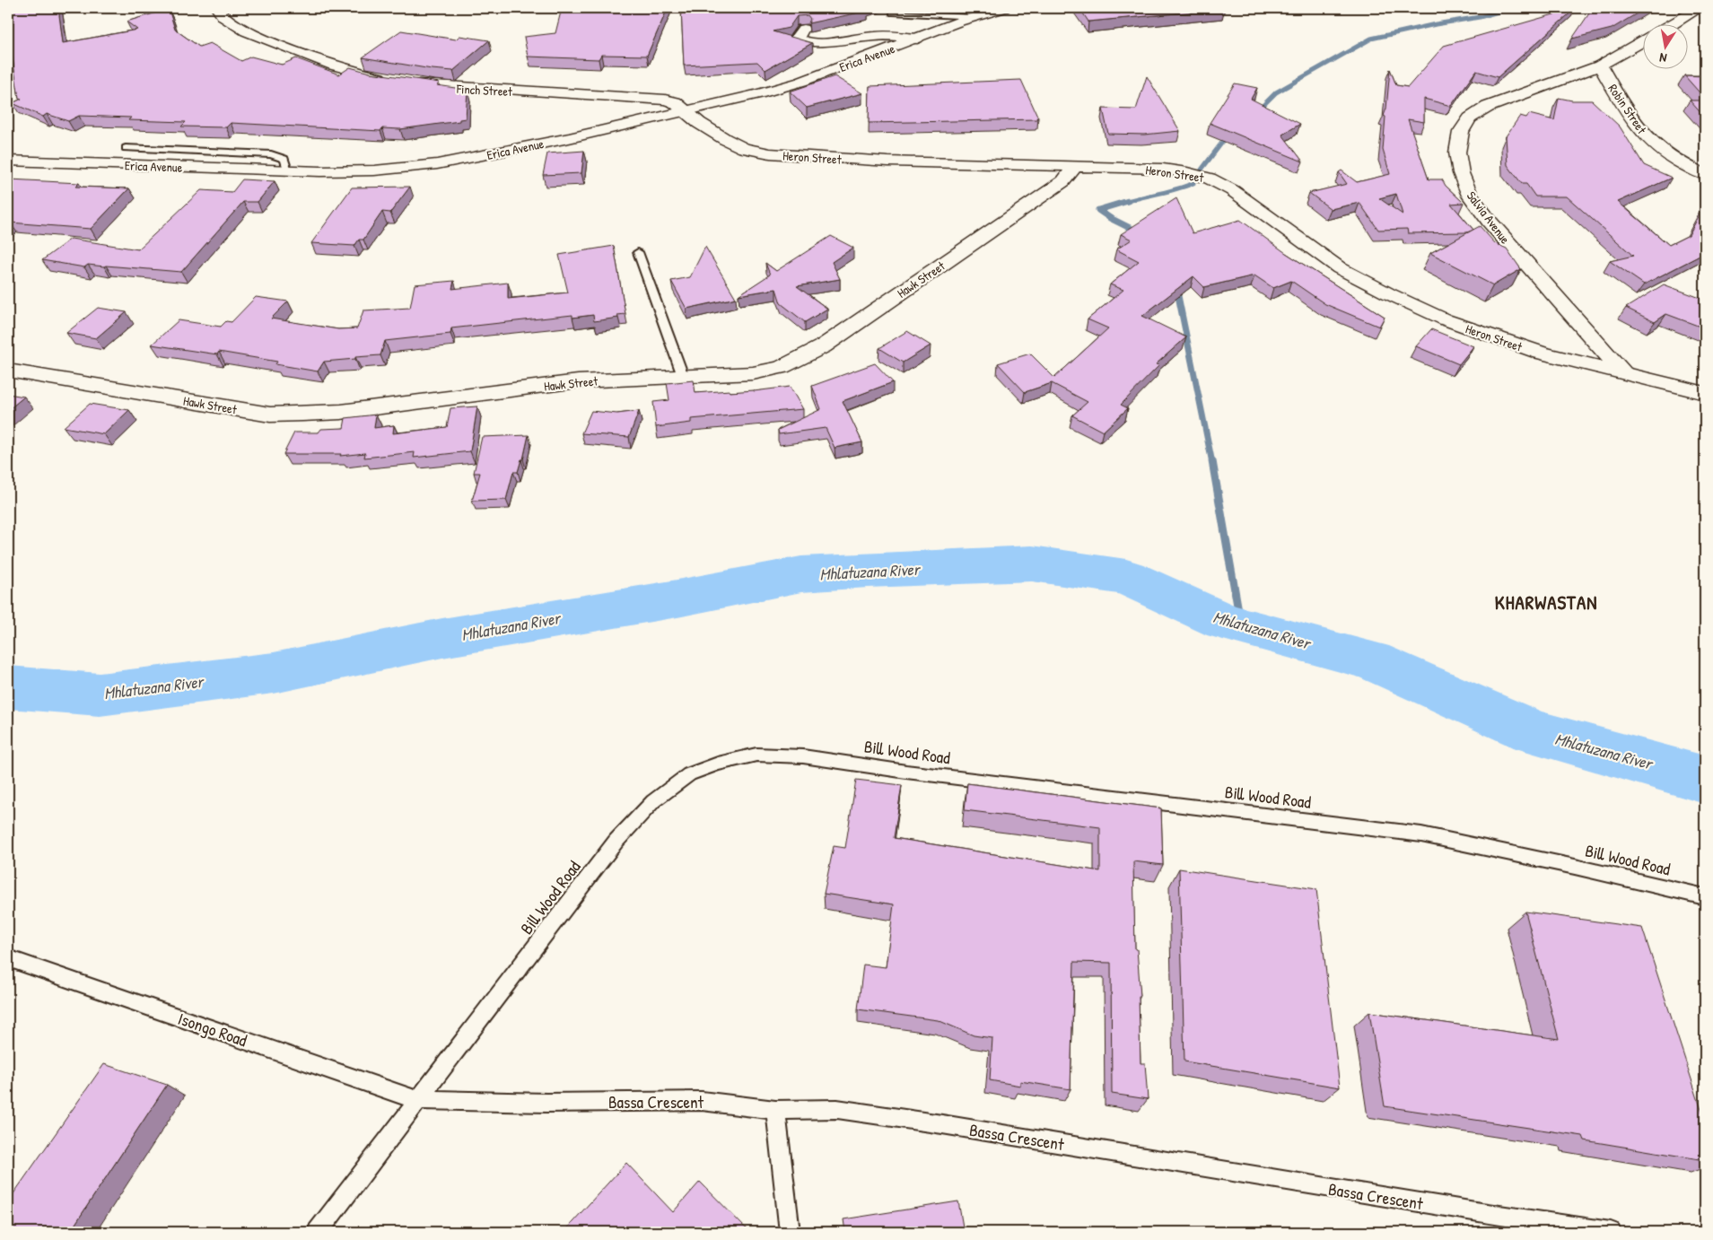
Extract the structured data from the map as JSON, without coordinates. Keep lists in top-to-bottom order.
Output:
{
  "streets": {
    "street": [
      "Erica Avenue",
      "Finch Street",
      "Robin Street",
      "Heron Street",
      "Salvia Avenue",
      "Hawk Street"
    ],
    "lane": ["Bill Wood Road", "Isongo Road", "Bassa Crescent"]
  },
  "crossings": [
    ["Erica Avenue", "Finch Street"],
    ["Erica Avenue", "Heron Street"],
    ["Finch Street", "Heron Street"],
    ["Robin Street", "Salvia Avenue"],
    ["Heron Street", "Salvia Avenue"],
    ["Heron Street", "Hawk Street"],
    ["Bill Wood Road", "Isongo Road"],
    ["Bill Wood Road", "Bassa Crescent"],
    ["Isongo Road", "Bassa Crescent"]
  ],
  "districts": ["KHARWASTAN"],
  "water": ["Mhlatuzana River"],
  "north": "bottom"
}
